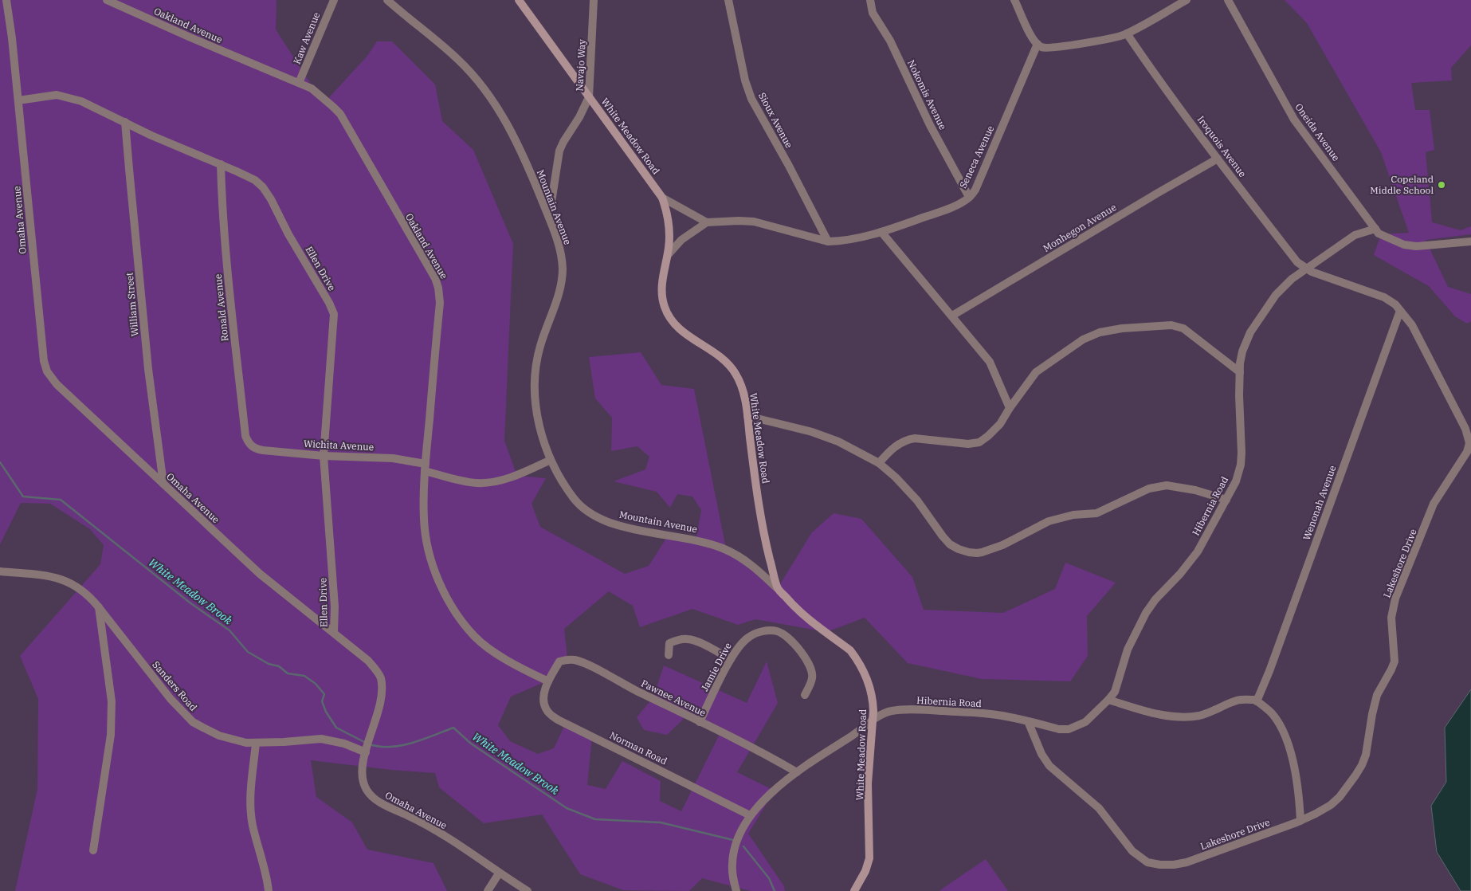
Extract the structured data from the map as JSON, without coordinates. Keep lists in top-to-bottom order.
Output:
{
  "streets": {
    "street": [
      "Oakland Avenue",
      "Kaw Avenue",
      "Navajo Way",
      "Nokomis Avenue",
      "Sioux Avenue",
      "Oneida Avenue",
      "White Meadow Road",
      "Iroquois Avenue",
      "Seneca Avenue",
      "Mountain Avenue",
      "Omaha Avenue",
      "Monhegon Avenue",
      "Ellen Drive",
      "William Street",
      "Ronald Avenue",
      "Wichita Avenue",
      "Wenonah Avenue",
      "Hibernia Road",
      "Lakeshore Drive",
      "Jamie Drive",
      "Sanders Road",
      "Pawnee Avenue",
      "Norman Road"
    ]
  },
  "crossings": [
    ["Oakland Avenue", "Kaw Avenue"],
    ["Oakland Avenue", "Wichita Avenue"],
    ["Oakland Avenue", "Pawnee Avenue"],
    ["Oakland Avenue", "Norman Road"],
    ["Navajo Way", "White Meadow Road"],
    ["Navajo Way", "Mountain Avenue"],
    ["Nokomis Avenue", "Seneca Avenue"],
    ["Sioux Avenue", "Seneca Avenue"],
    ["White Meadow Road", "Mountain Avenue"],
    ["White Meadow Road", "Hibernia Road"],
    ["Iroquois Avenue", "Monhegon Avenue"],
    ["Iroquois Avenue", "Hibernia Road"],
    ["Iroquois Avenue", "Lakeshore Drive"],
    ["Mountain Avenue", "Wichita Avenue"],
    ["Omaha Avenue", "Ellen Drive"],
    ["Omaha Avenue", "William Street"],
    ["Omaha Avenue", "Sanders Road"],
    ["Ellen Drive", "William Street"],
    ["Ellen Drive", "Ronald Avenue"],
    ["Ellen Drive", "Wichita Avenue"],
    ["Ronald Avenue", "Wichita Avenue"],
    ["Wenonah Avenue", "Lakeshore Drive"],
    ["Hibernia Road", "Lakeshore Drive"],
    ["Hibernia Road", "Pawnee Avenue"],
    ["Hibernia Road", "Norman Road"],
    ["Jamie Drive", "Pawnee Avenue"],
    ["Pawnee Avenue", "Norman Road"]
  ],
  "water": ["White Meadow Brook"],
  "places": ["Copeland Middle School"]
}
